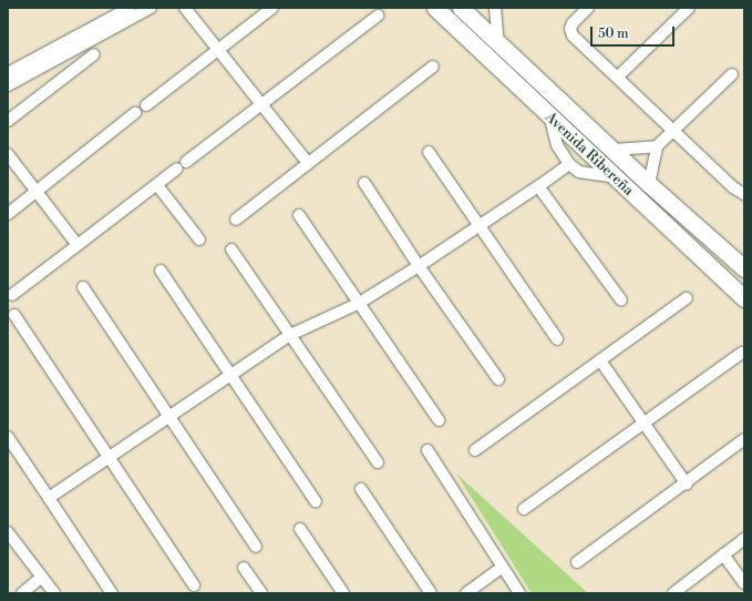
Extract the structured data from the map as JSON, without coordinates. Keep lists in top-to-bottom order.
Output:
{
  "streets": {
    "street": ["Avenida Ribereña"]
  },
  "scale_bar": "50 m"
}
